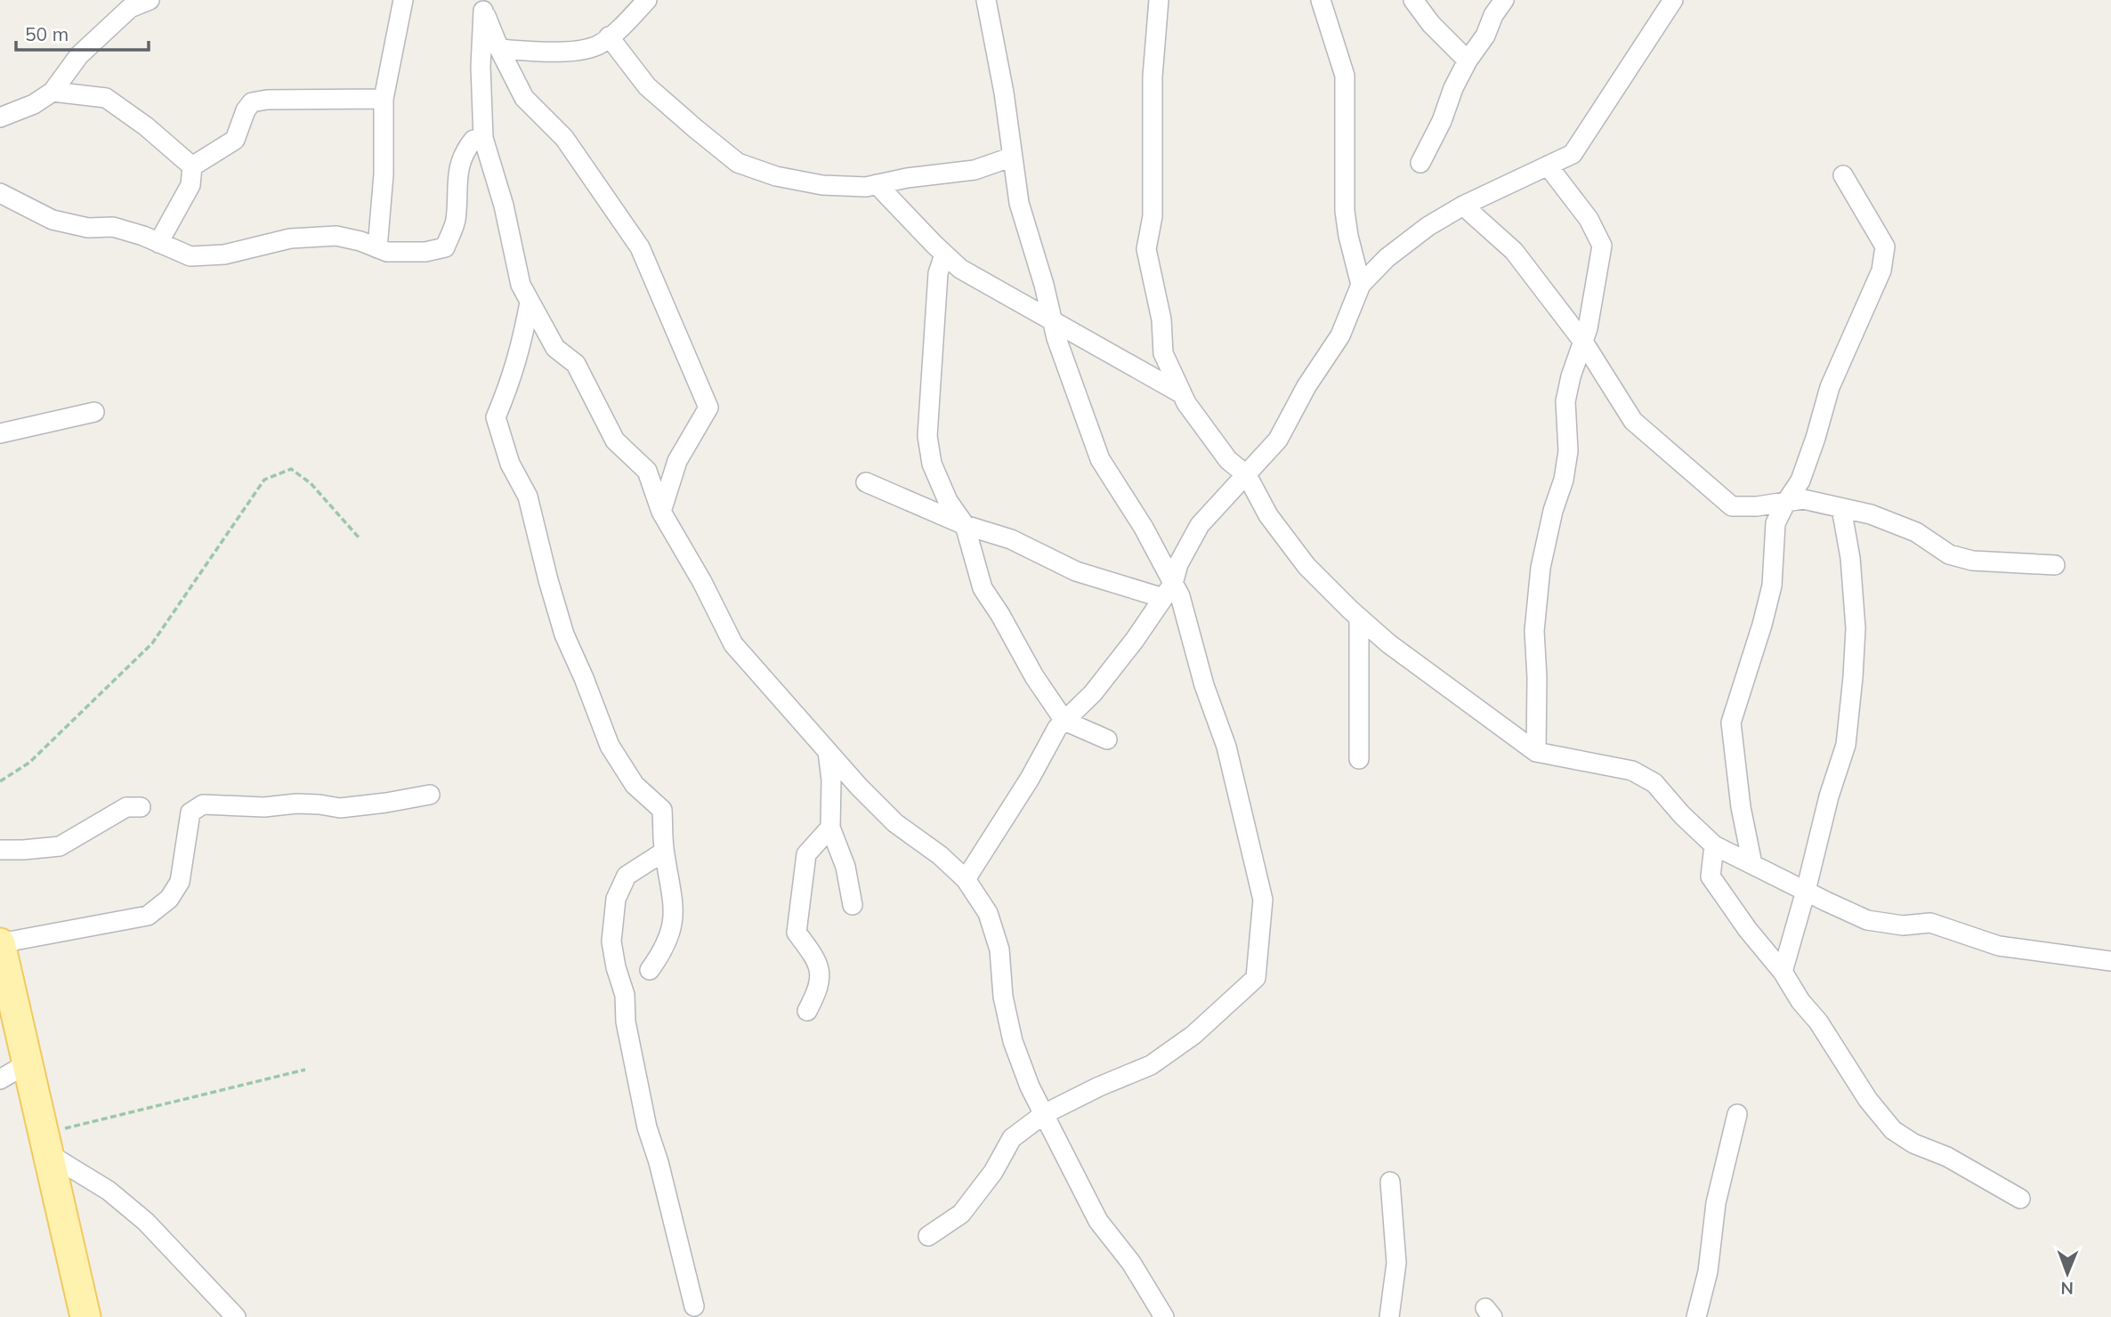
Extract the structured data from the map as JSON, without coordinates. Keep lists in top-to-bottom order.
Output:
{
  "scale_bar": "50 m",
  "north": "bottom"
}
